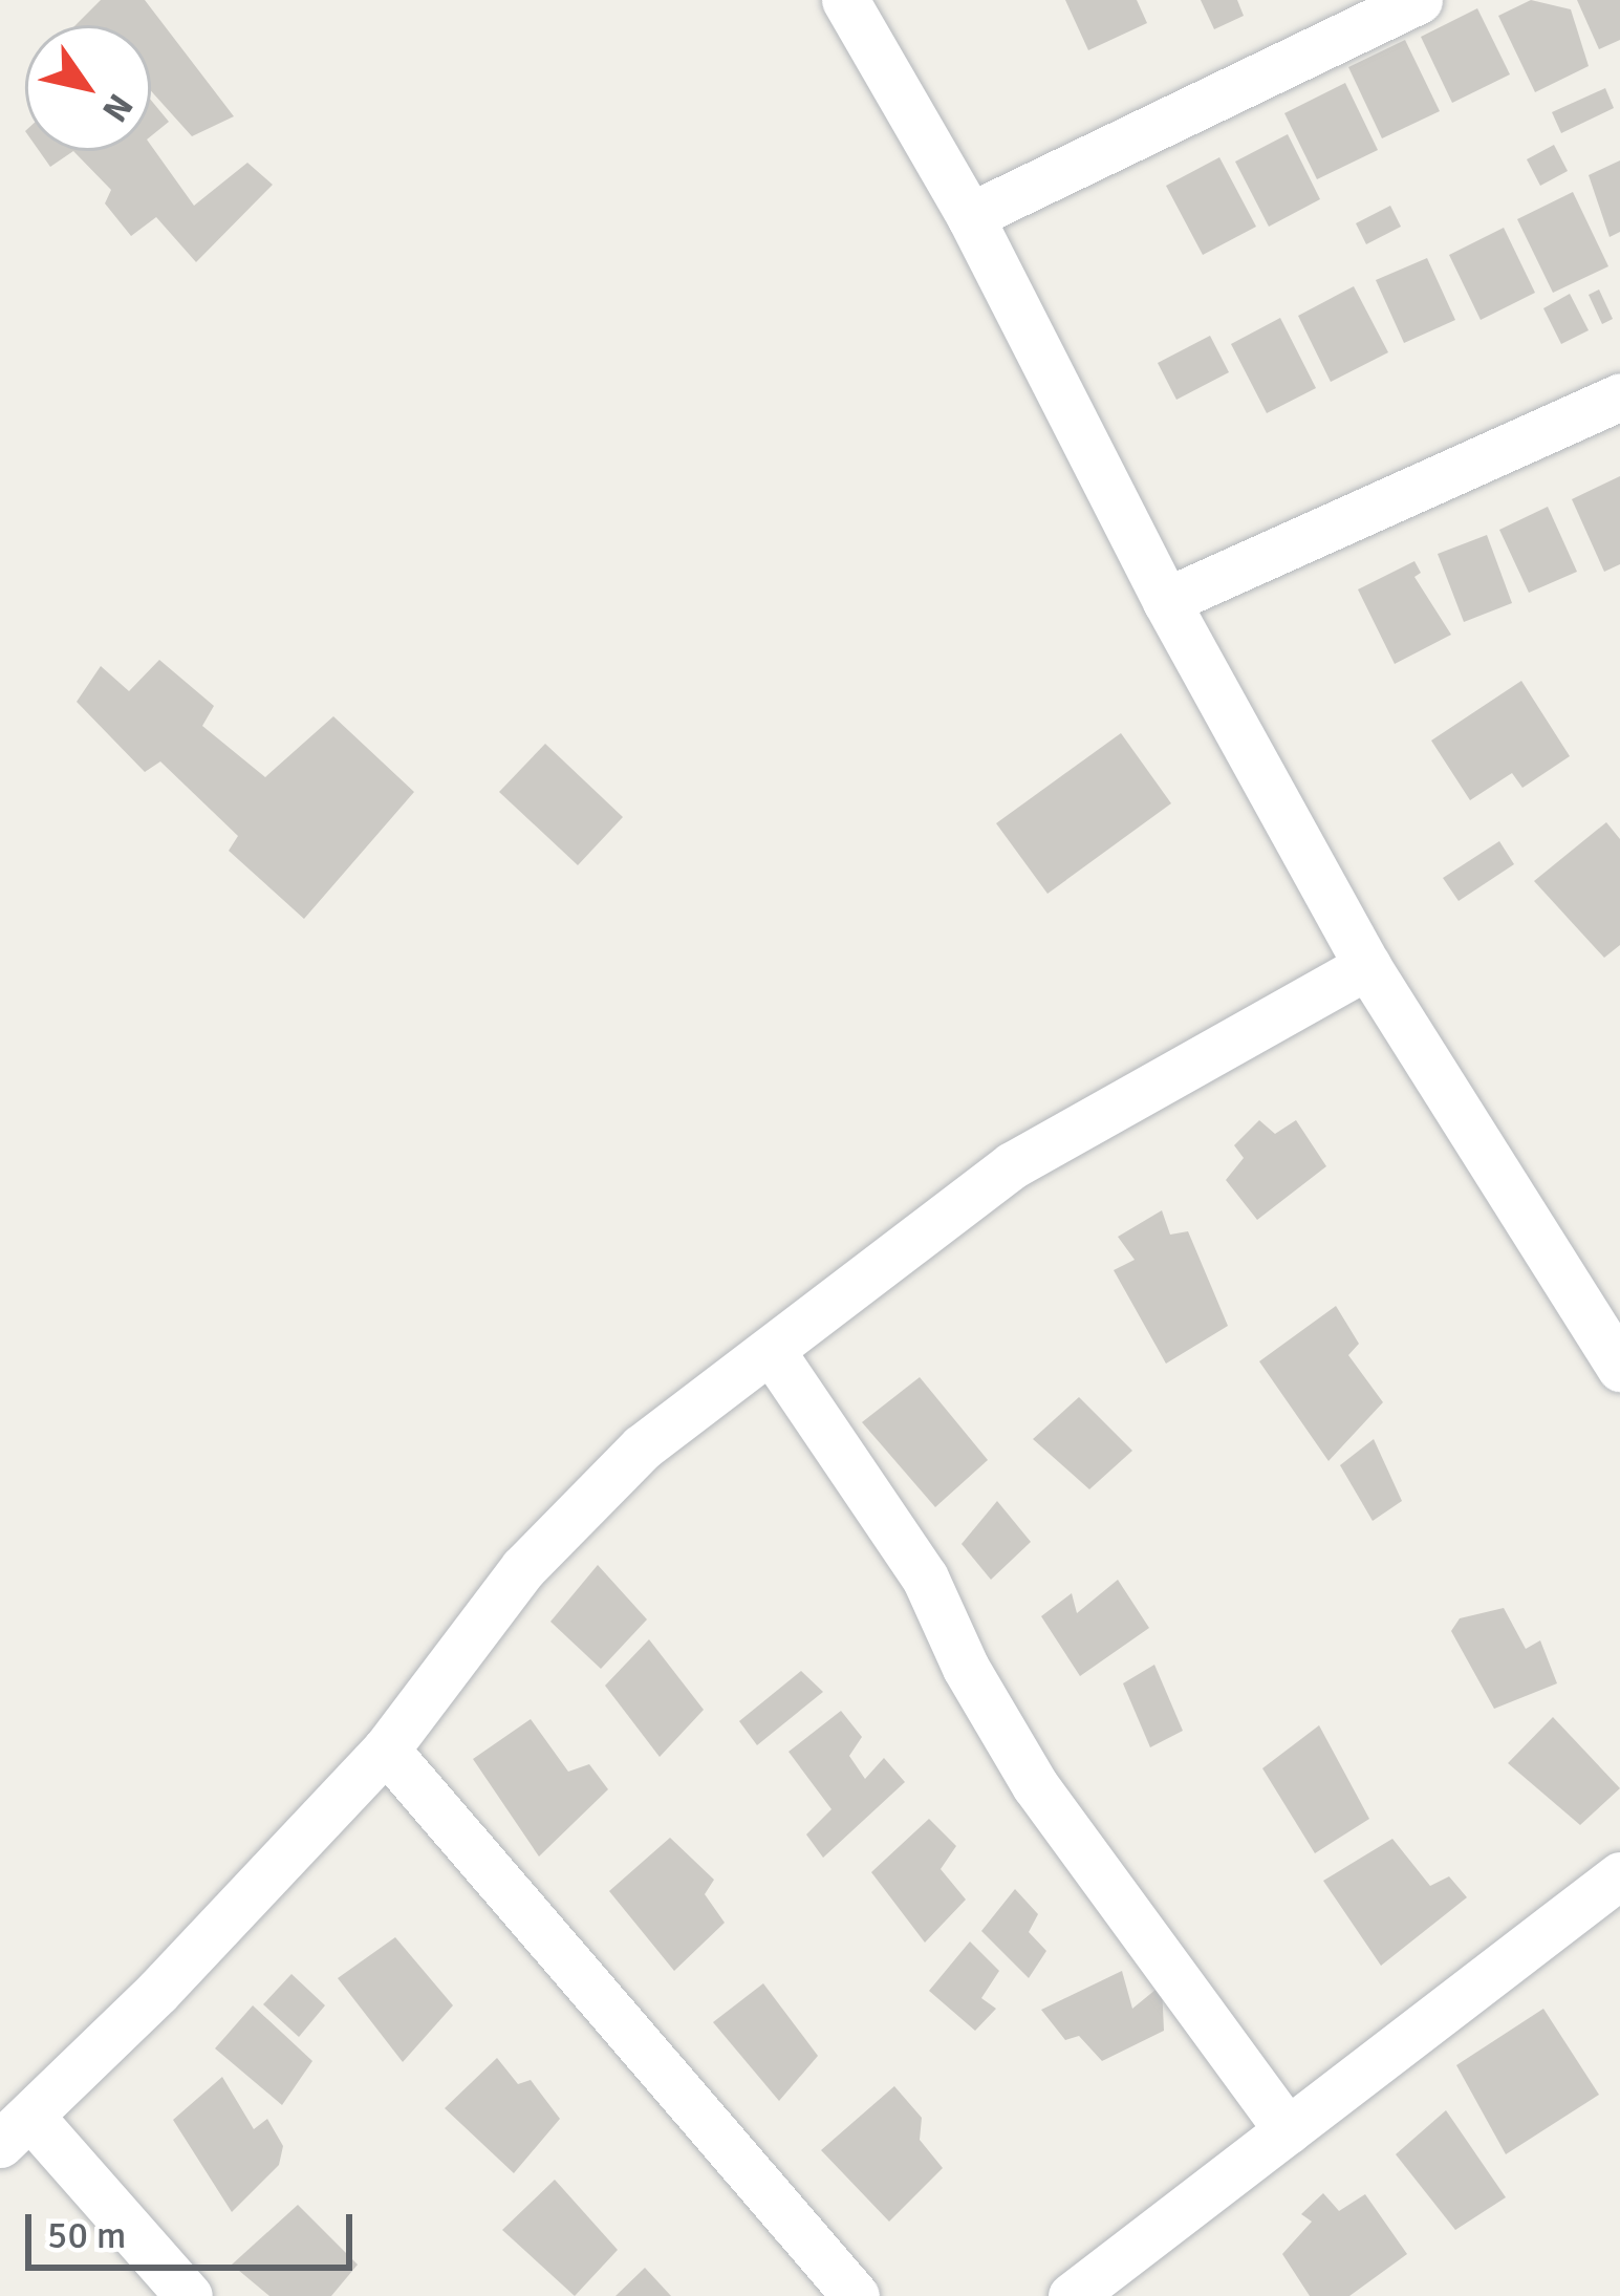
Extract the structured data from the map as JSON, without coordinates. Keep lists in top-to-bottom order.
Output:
{
  "scale_bar": "50 m",
  "north": "bottom right"
}
